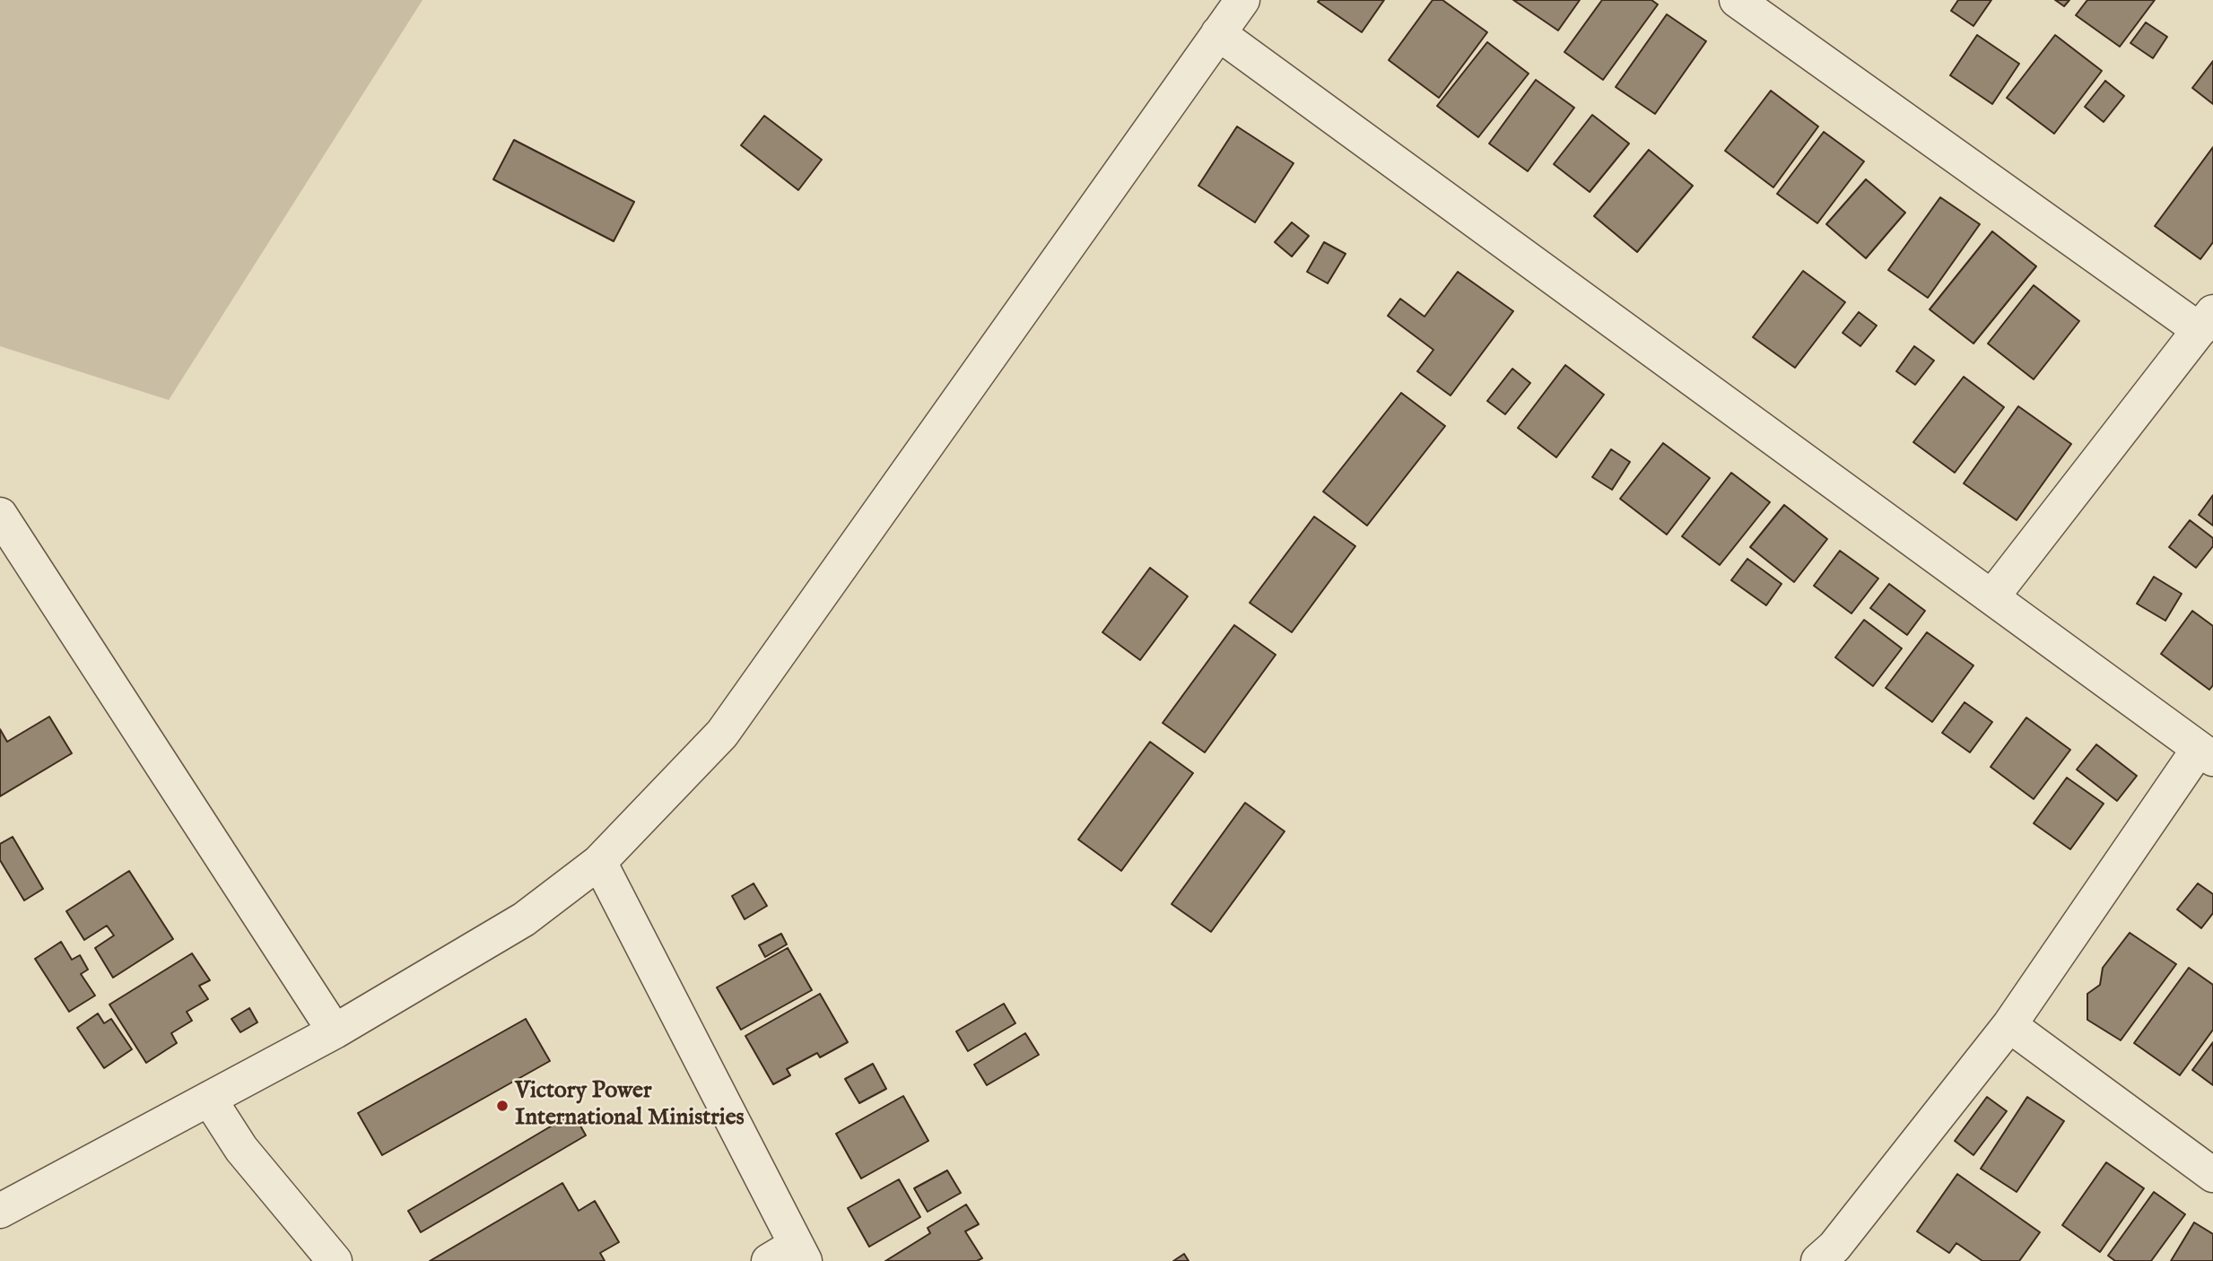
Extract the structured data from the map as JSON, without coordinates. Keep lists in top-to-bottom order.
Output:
{
  "places": ["Victory Power International Ministries"]
}
